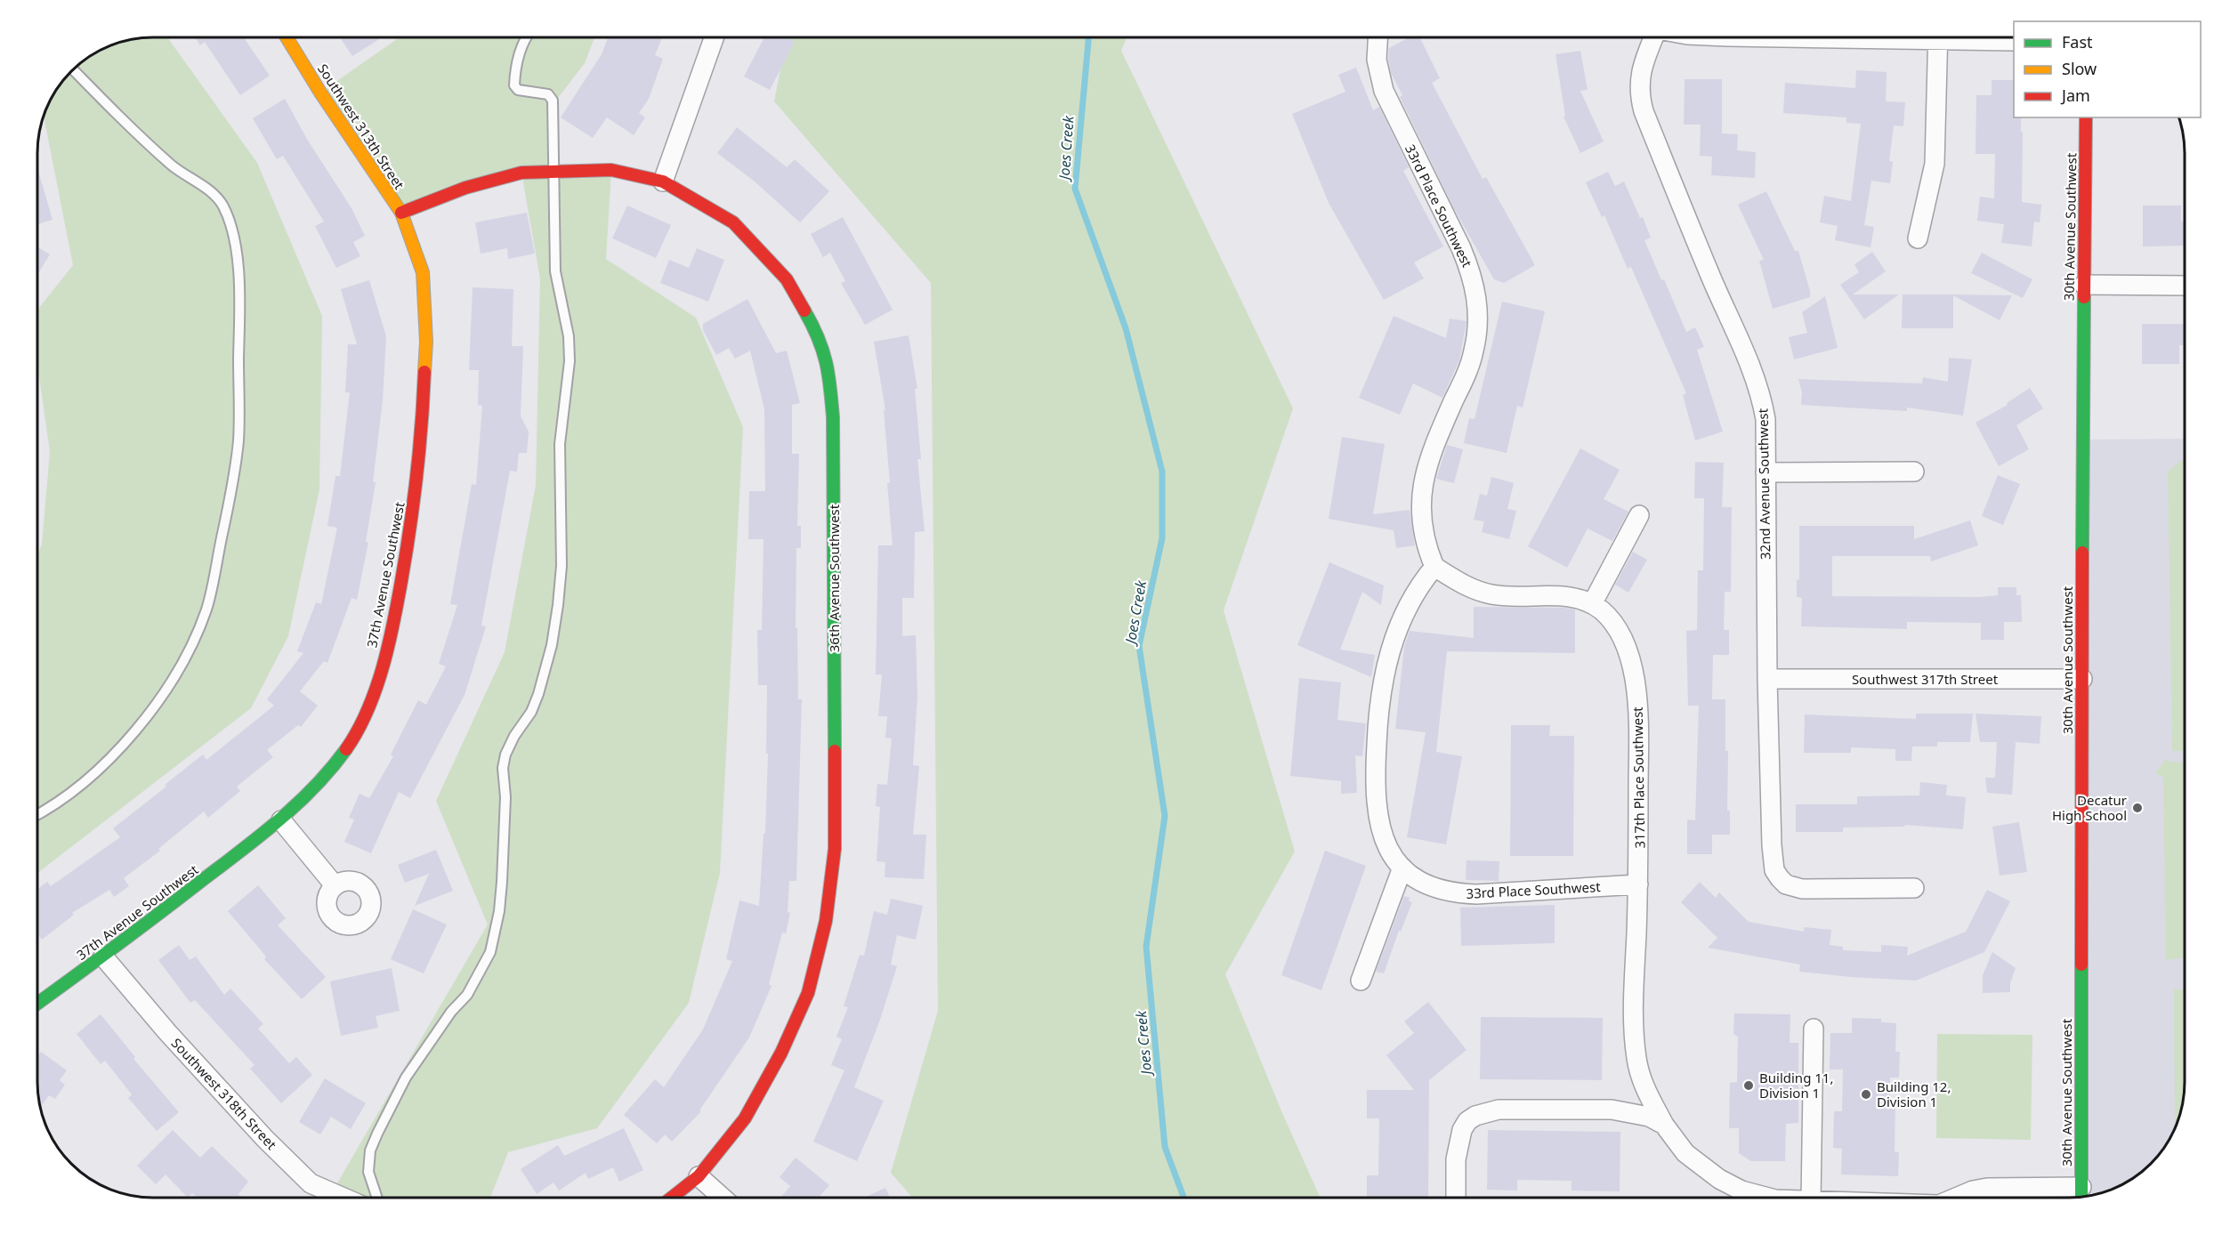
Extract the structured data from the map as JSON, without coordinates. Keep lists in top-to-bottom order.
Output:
{
  "streets": {
    "street": [
      "Southwest 313th Street",
      "33rd Place Southwest",
      "30th Avenue Southwest",
      "32nd Avenue Southwest",
      "37th Avenue Southwest",
      "36th Avenue Southwest",
      "Southwest 317th Street",
      "317th Place Southwest",
      "Southwest 318th Street"
    ]
  },
  "crossings": [
    ["Southwest 313th Street", "37th Avenue Southwest"],
    ["Southwest 313th Street", "36th Avenue Southwest"],
    ["33rd Place Southwest", "317th Place Southwest"],
    ["30th Avenue Southwest", "Southwest 317th Street"],
    ["32nd Avenue Southwest", "Southwest 317th Street"],
    ["37th Avenue Southwest", "36th Avenue Southwest"],
    ["37th Avenue Southwest", "Southwest 318th Street"]
  ],
  "water": ["Joes Creek"],
  "places": ["Decatur High School", "Building 11, Division 1", "Building 12, Division 1"],
  "legend": ["Fast", "Slow", "Jam"]
}
